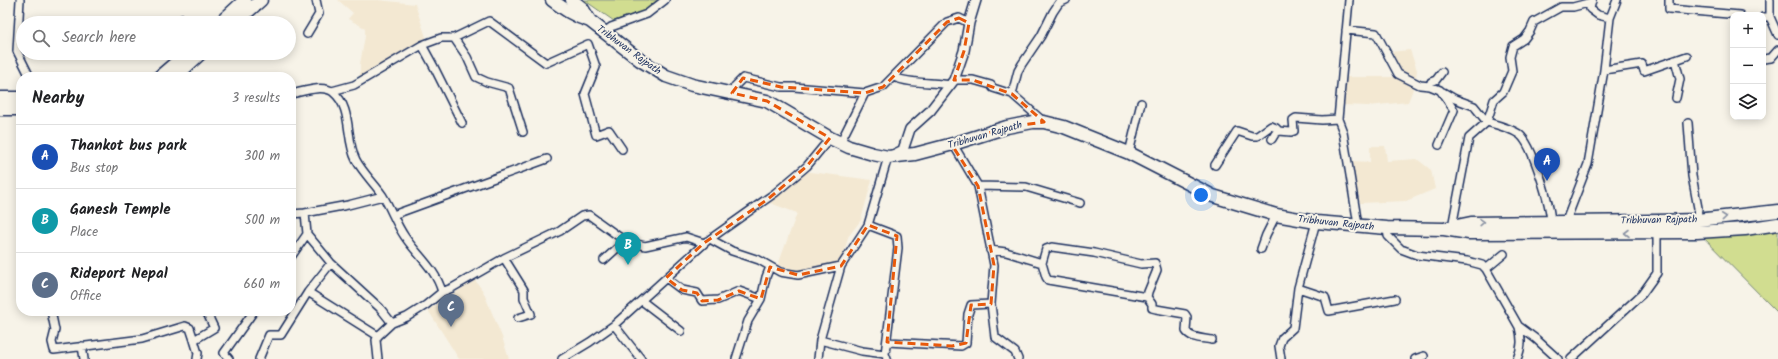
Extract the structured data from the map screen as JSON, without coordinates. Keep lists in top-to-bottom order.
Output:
{
  "streets": {
    "highway": ["Tribhuvan Rajpath"]
  },
  "page": {
    "map_buttons": ["+", "−"],
    "search": "Search here",
    "heading": ["Nearby", "3 results"],
    "list": [
      {
        "mark": "A",
        "name": "Thankot bus park",
        "note": "Bus stop",
        "value": "300 m"
      },
      {
        "mark": "B",
        "name": "Ganesh Temple",
        "note": "Place",
        "value": "500 m"
      },
      {
        "mark": "C",
        "name": "Rideport Nepal",
        "note": "Office",
        "value": "660 m"
      }
    ],
    "pins": ["A", "B", "C"]
  }
}
